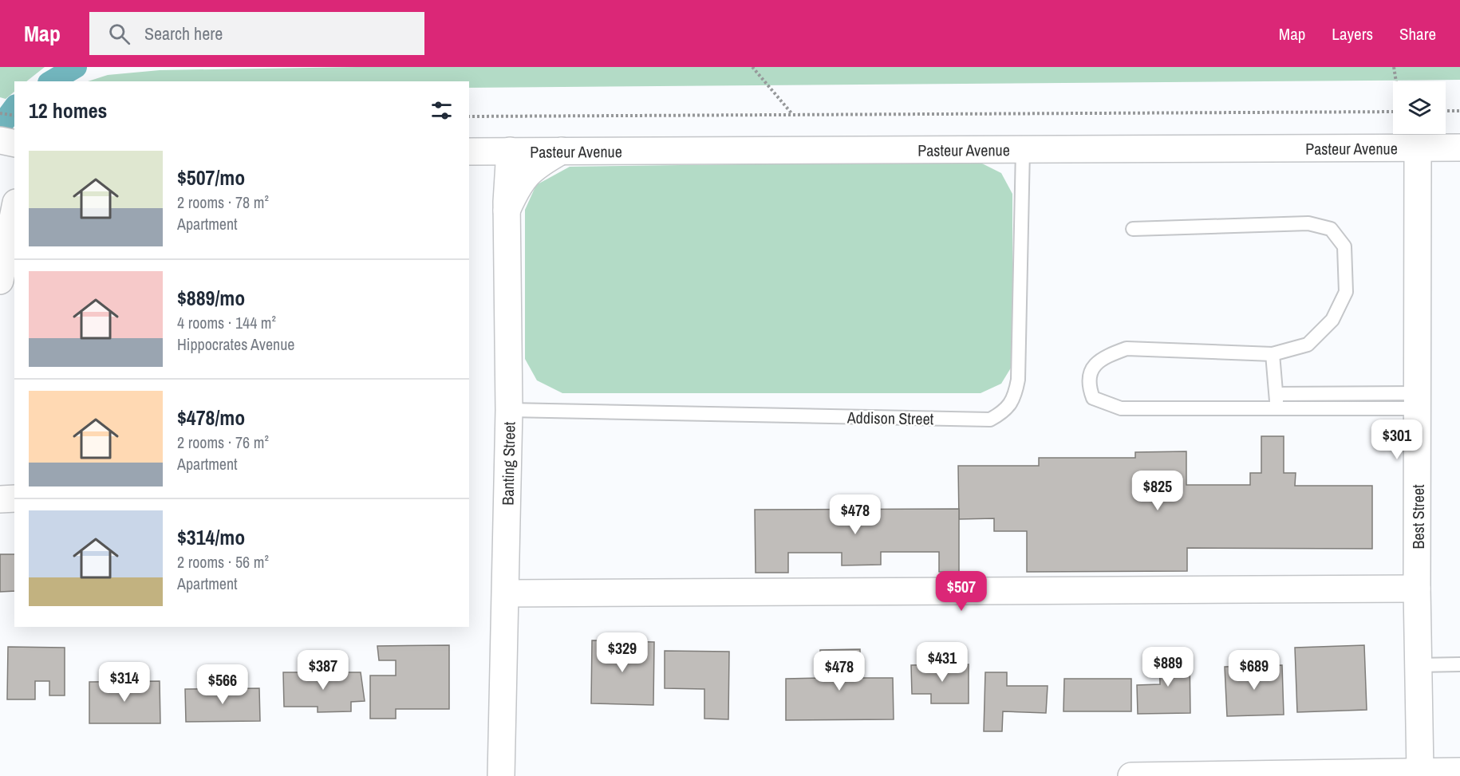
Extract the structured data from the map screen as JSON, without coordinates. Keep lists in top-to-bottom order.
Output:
{
  "streets": {
    "street": ["Pasteur Avenue", "Banting Street", "Best Street"],
    "lane": ["Addison Street"]
  },
  "crossings": [
    ["Pasteur Avenue", "Addison Street"],
    ["Pasteur Avenue", "Banting Street"],
    ["Pasteur Avenue", "Best Street"],
    ["Addison Street", "Banting Street"]
  ],
  "page": {
    "header": "Map",
    "search": "Search here",
    "nav": ["Map", "Layers", "Share"],
    "heading": "12 homes",
    "list": [
      {
        "name": "$507/mo",
        "note": "2 rooms · 78 m² · Apartment"
      },
      {
        "name": "$889/mo",
        "note": "4 rooms · 144 m² · Hippocrates Avenue"
      },
      {
        "name": "$478/mo",
        "note": "2 rooms · 76 m² · Apartment"
      },
      {
        "name": "$314/mo",
        "note": "2 rooms · 56 m² · Apartment"
      }
    ],
    "price": [
      "$301",
      "$825",
      "$478",
      "$507",
      "$329",
      "$431",
      "$889",
      "$387",
      "$689",
      "$478",
      "$314",
      "$566"
    ]
  }
}
